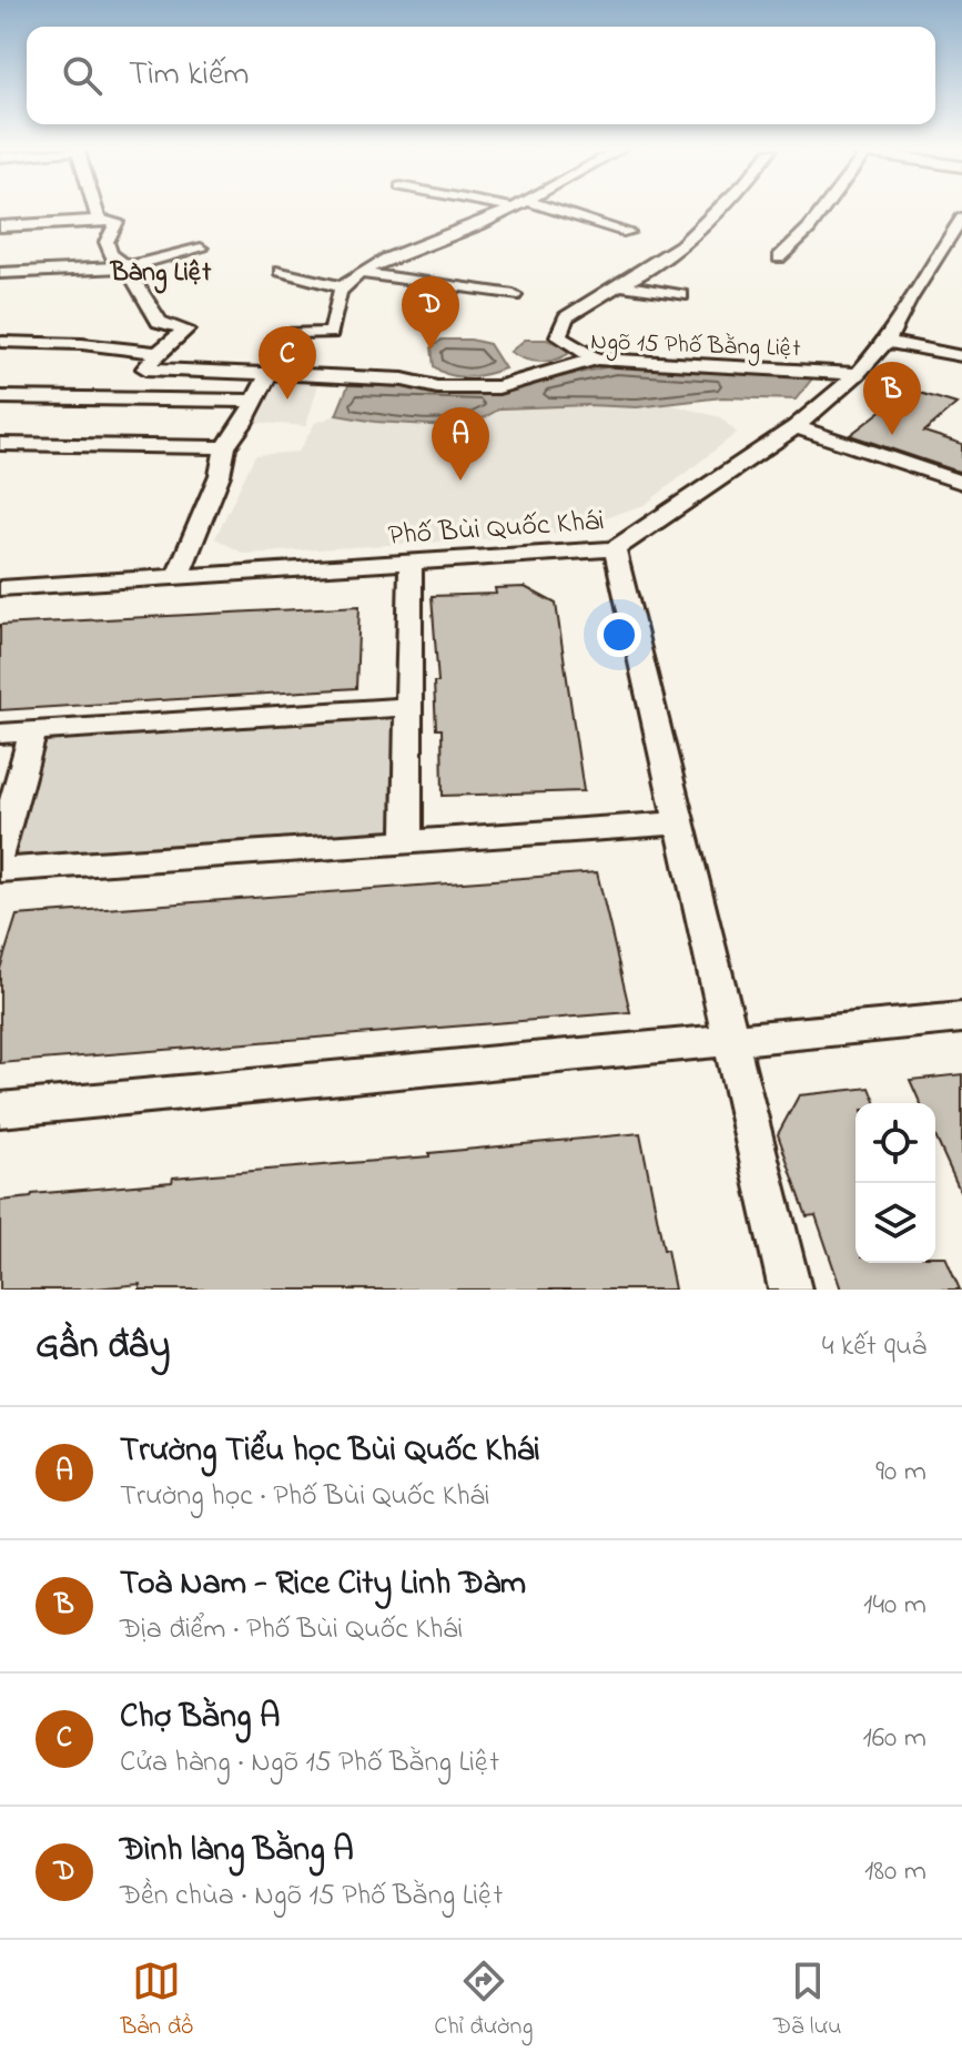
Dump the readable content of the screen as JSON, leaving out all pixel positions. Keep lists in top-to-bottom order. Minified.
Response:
{"streets":{"street":["Ngõ 15 Phố Bằng Liệt","Phố Bùi Quốc Khái"]},"crossings":[["Ngõ 15 Phố Bằng Liệt","Phố Bùi Quốc Khái"]],"districts":["Bàng Liệt"],"page":{"search":"Tìm kiếm","pins":["D","C","B","A"],"heading":["Gần đây","4 kết quả"],"list":[{"mark":"A","name":"Trường Tiểu học Bùi Quốc Khái","note":"Trường học · Phố Bùi Quốc Khái","value":"90 m"},{"mark":"B","name":"Toà Nam - Rice City Linh Đàm","note":"Địa điểm · Phố Bùi Quốc Khái","value":"140 m"},{"mark":"C","name":"Chợ Bằng A","note":"Cửa hàng · Ngõ 15 Phố Bằng Liệt","value":"160 m"},{"mark":"D","name":"Đình làng Bằng A","note":"Đền chùa · Ngõ 15 Phố Bằng Liệt","value":"180 m"}],"nav":["Bản đồ","Chỉ đường","Đã lưu"]}}
